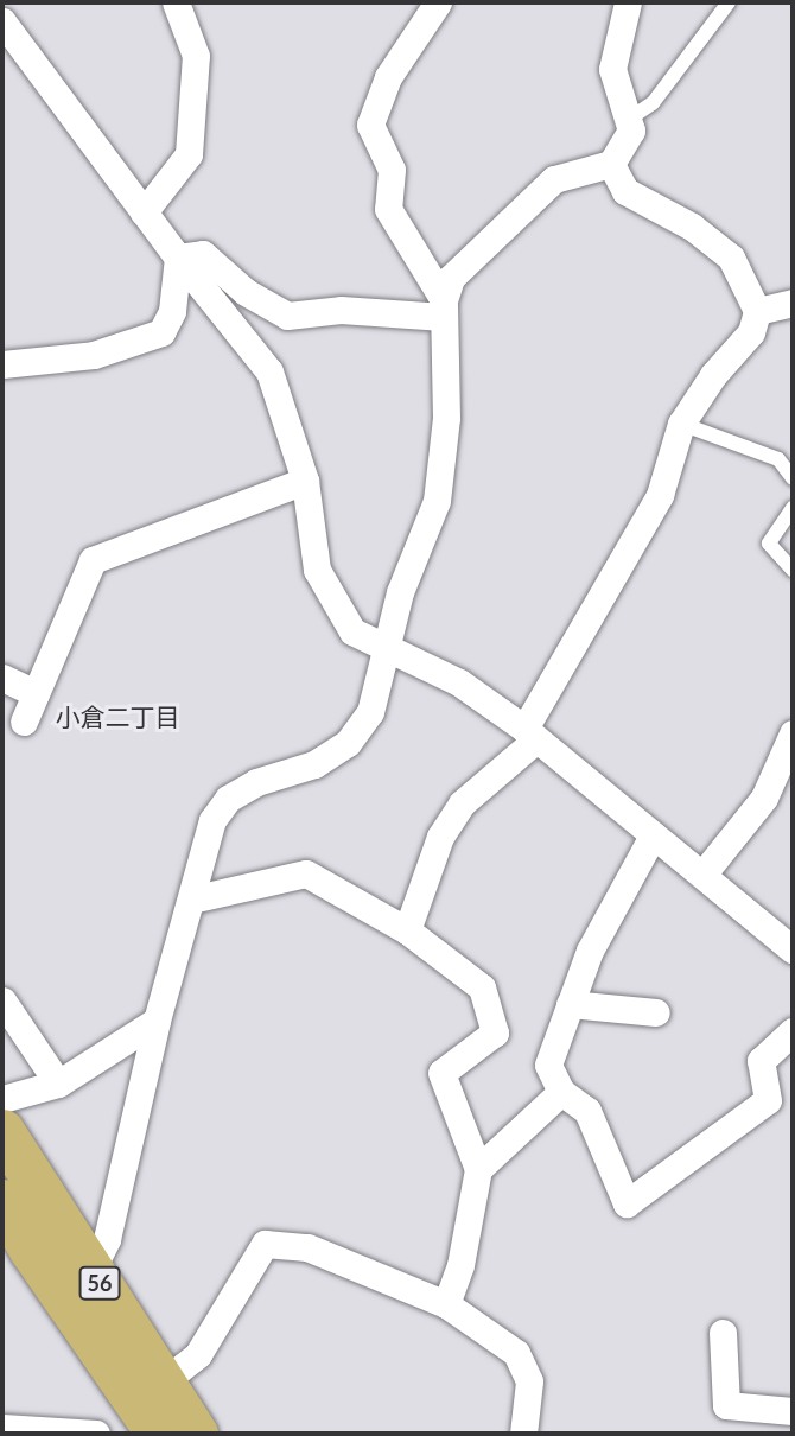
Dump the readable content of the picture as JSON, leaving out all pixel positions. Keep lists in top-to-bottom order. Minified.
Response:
{"streets":{"main road":["56"]},"districts":["小倉二丁目"]}
